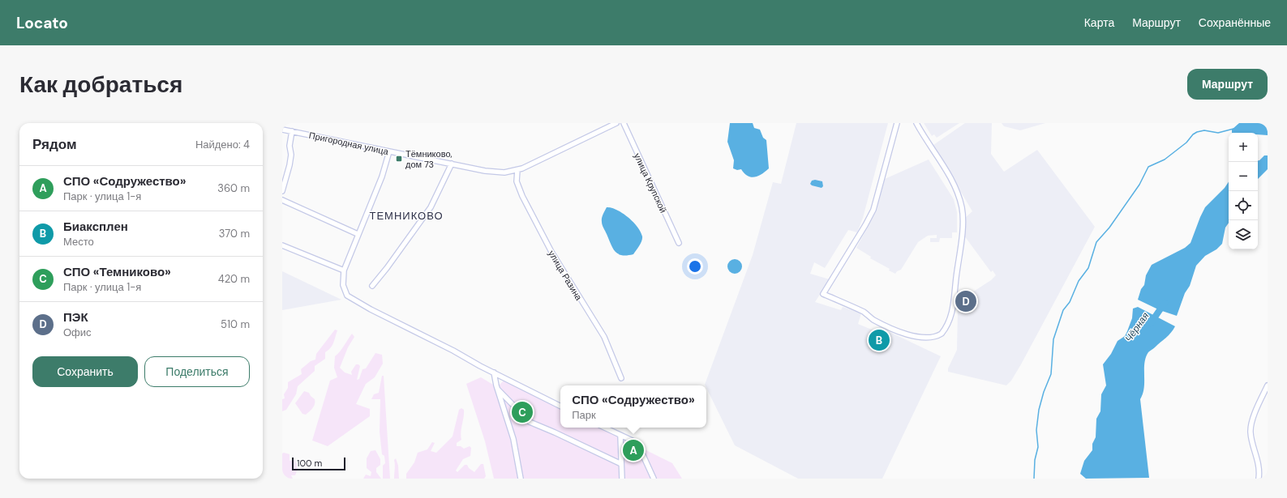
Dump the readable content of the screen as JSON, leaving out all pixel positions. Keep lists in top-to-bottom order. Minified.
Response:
{"streets":{"street":["Пригородная улица","улица Крупской","улица Разина"]},"crossings":[["Пригородная улица","улица Разина"]],"districts":["ТЕМНИКОВО"],"water":["Чёрная"],"places":{"transit":["Тёмниково, дом 73"]},"scale_bar":"100 m","page":{"header":"Locato","nav":["Карта","Маршрут","Сохранённые"],"buttons":["Маршрут",["Сохранить","Поделиться"]],"title":"Как добраться","heading":["Рядом","Найдено: 4"],"map_buttons":["+","−"],"list":[{"mark":"A","name":"СПО «Содружество»","note":"Парк · улица 1-я","value":"360 m"},{"mark":"B","name":"Биаксплен","note":"Место","value":"370 m"},{"mark":"C","name":"СПО «Темниково»","note":"Парк · улица 1-я","value":"420 m"},{"mark":"D","name":"ПЭК","note":"Офис","value":"510 m"}],"pins":["D","B","C","A"],"popup":["СПО «Содружество»","Парк"],"scale":"100 m"}}
